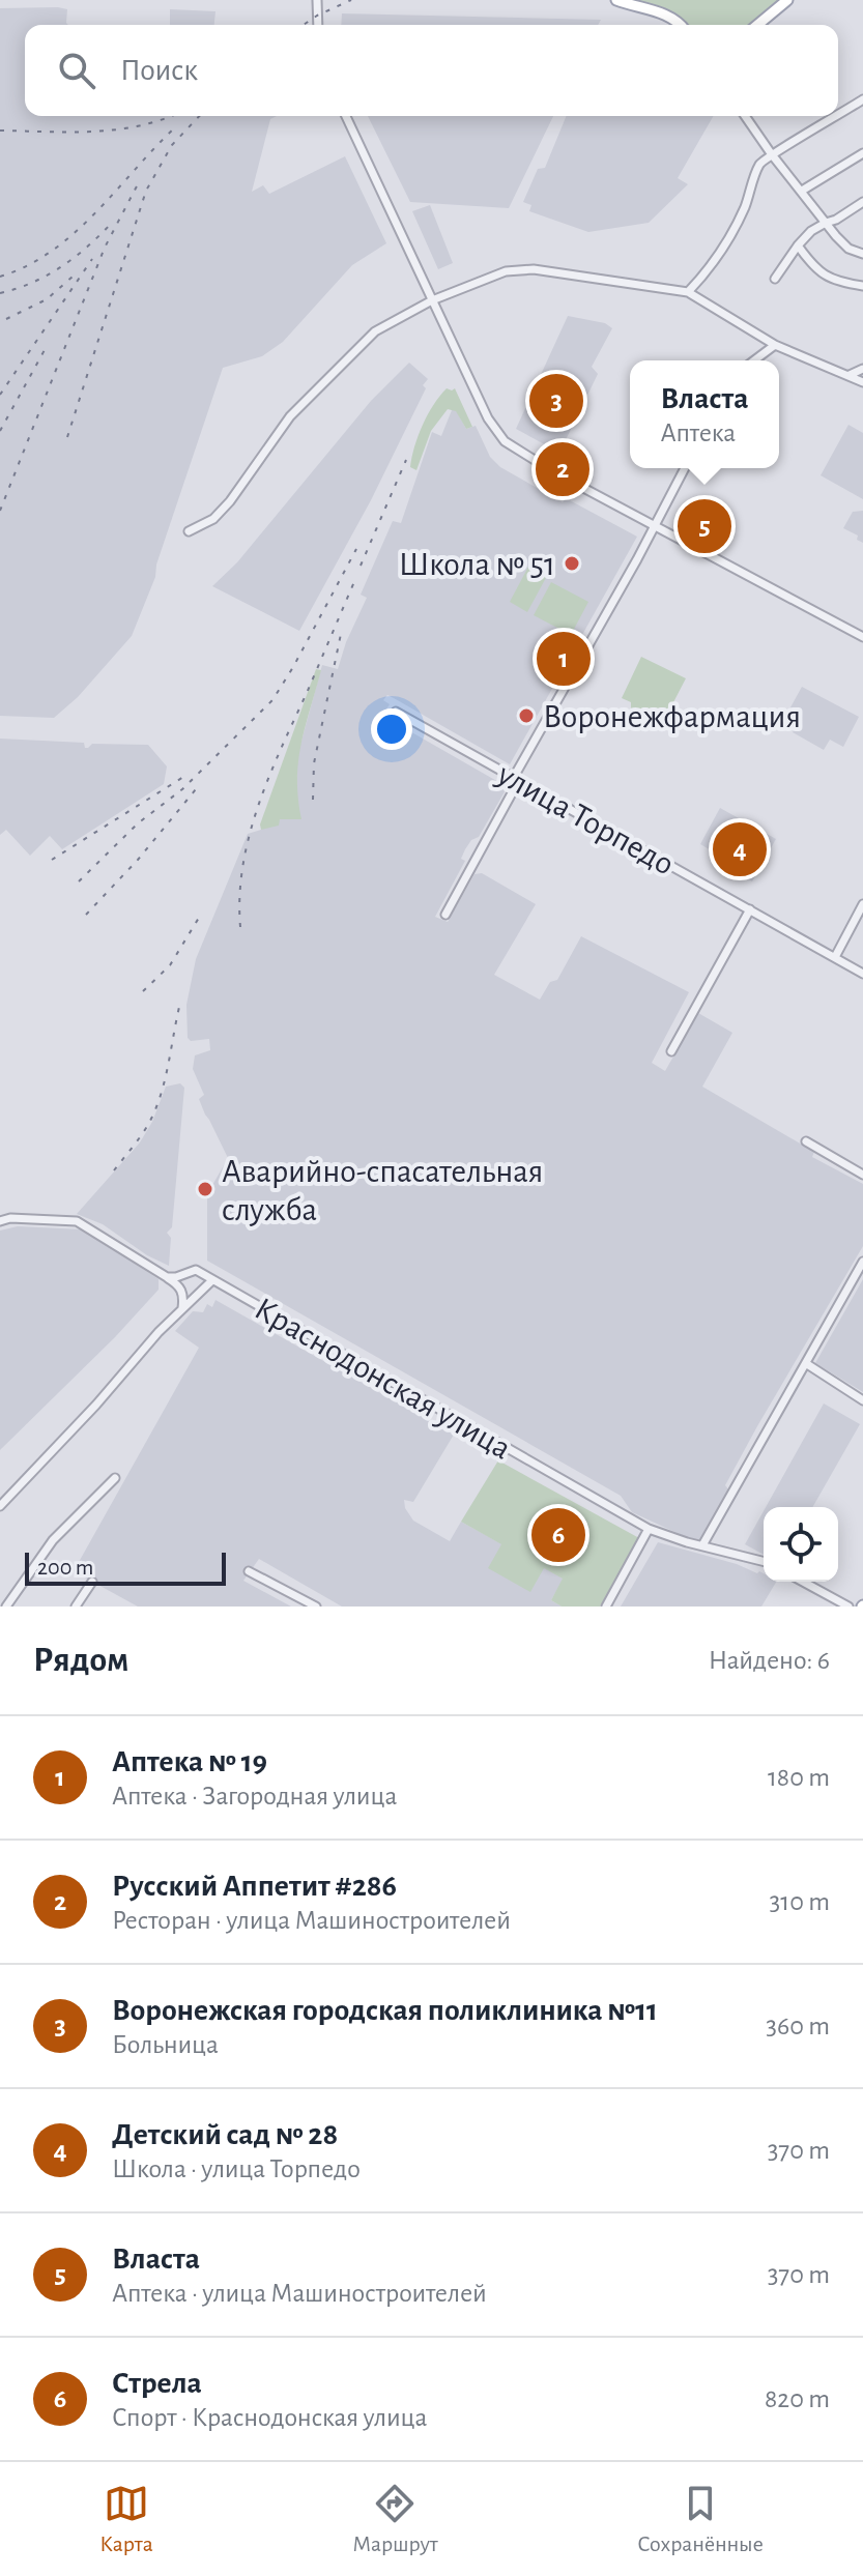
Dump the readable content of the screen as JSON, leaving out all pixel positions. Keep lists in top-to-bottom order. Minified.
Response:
{"streets":{"street":["улица Торпедо","Краснодонская улица"]},"places":["Школа № 51","Воронежфармация","Аварийно-спасательная служба"],"scale_bar":"200 m","page":{"search":"Поиск","popup":["Власта","Аптека"],"pins":["3","2","5","1","4","6"],"scale":"200 m","heading":["Рядом","Найдено: 6"],"list":[{"mark":"1","name":"Аптека № 19","note":"Аптека · Загородная улица","value":"180 m"},{"mark":"2","name":"Русский Аппетит #286","note":"Ресторан · улица Машиностроителей","value":"310 m"},{"mark":"3","name":"Воронежская городская поликлиника №11","note":"Больница","value":"360 m"},{"mark":"4","name":"Детский сад № 28","note":"Школа · улица Торпедо","value":"370 m"},{"mark":"5","name":"Власта","note":"Аптека · улица Машиностроителей","value":"370 m"},{"mark":"6","name":"Стрела","note":"Спорт · Краснодонская улица","value":"820 m"}],"nav":["Карта","Маршрут","Сохранённые"]}}
